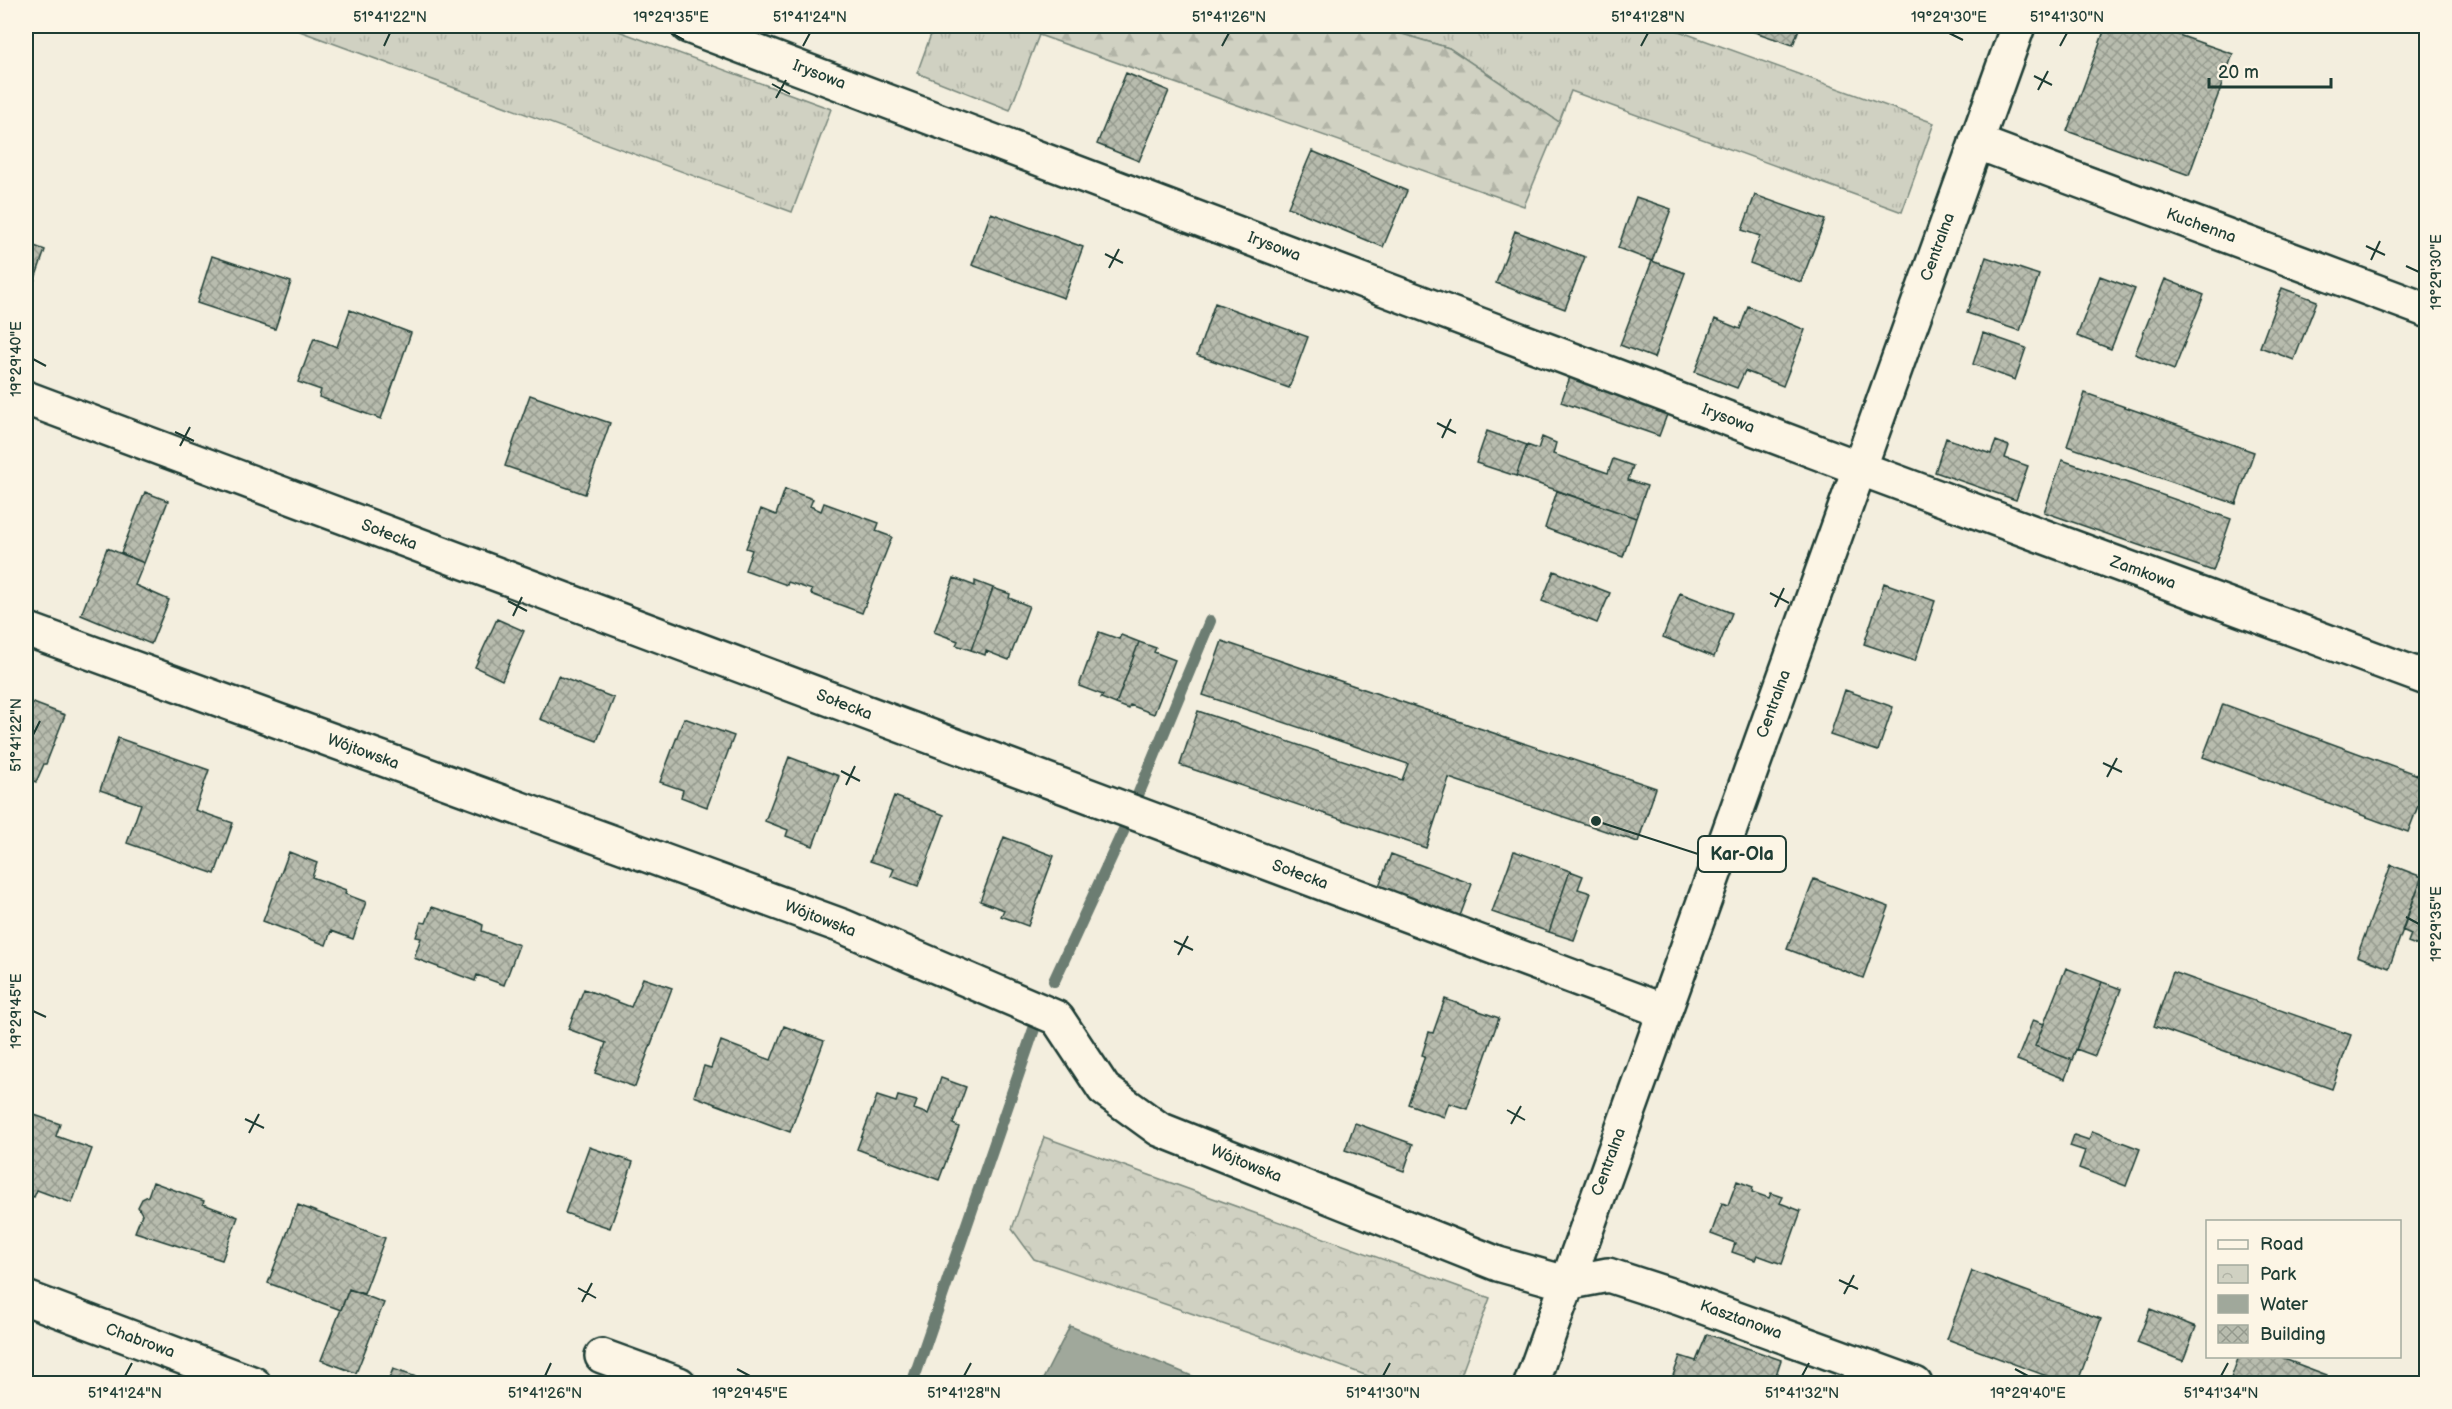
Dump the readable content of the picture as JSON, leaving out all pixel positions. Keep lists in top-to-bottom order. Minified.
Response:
{"streets":{"street":["Irysowa","Kuchenna","Centralna","Sołecka","Zamkowa","Wójtowska","Kasztanowa","Chabrowa"]},"crossings":[["Irysowa","Centralna"],["Irysowa","Zamkowa"],["Kuchenna","Centralna"],["Centralna","Sołecka"],["Centralna","Zamkowa"],["Centralna","Wójtowska"],["Centralna","Kasztanowa"],["Wójtowska","Kasztanowa"]],"places":["Kar-Ola"],"legend":["Road","Park","Water","Building"],"scale_bar":"20 m","coordinates":["51°41'22\"N","19°29'35\"E","51°41'24\"N","51°41'26\"N","51°41'28\"N","19°29'30\"E","51°41'30\"N","19°29'40\"E","19°29'45\"E","51°41'32\"N","51°41'34\"N"]}
